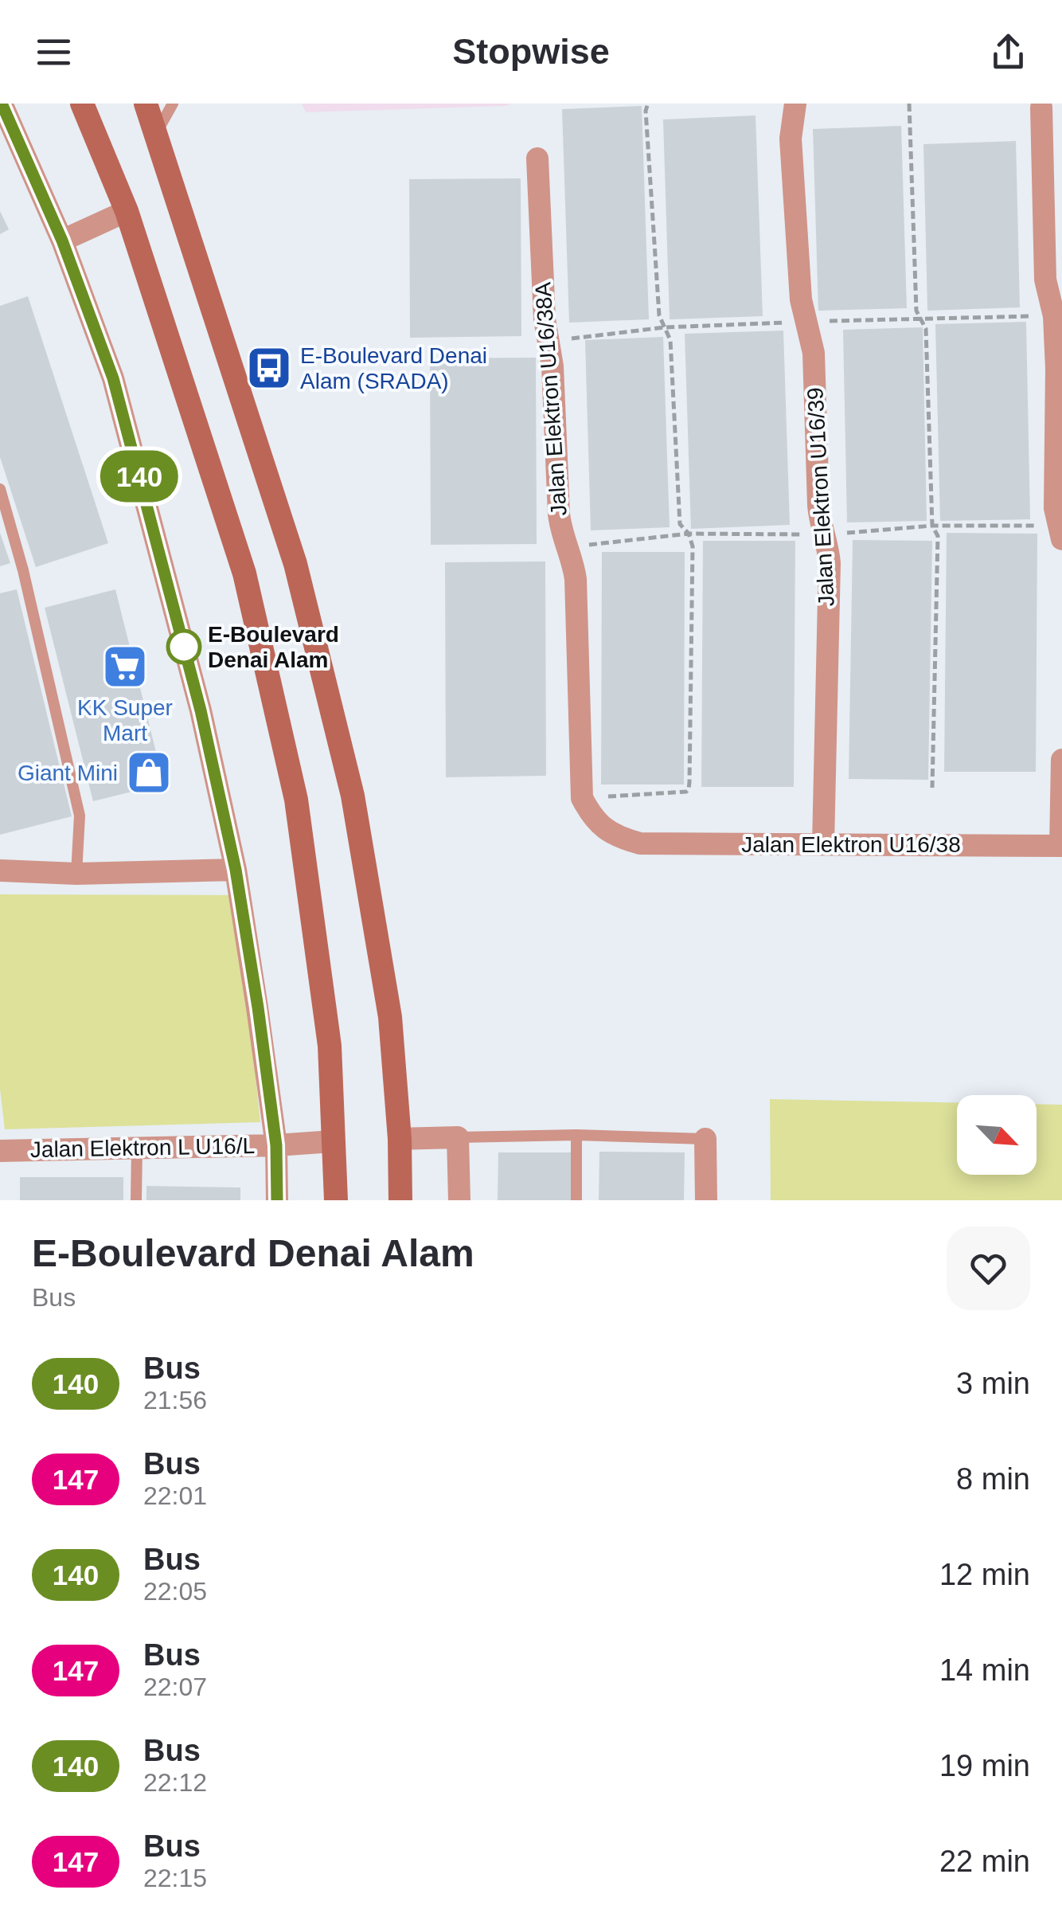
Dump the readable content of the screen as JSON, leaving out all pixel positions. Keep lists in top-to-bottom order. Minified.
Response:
{"streets":{"street":["Jalan Elektron U16/38A","Jalan Elektron U16/39","Jalan Elektron U16/38","Jalan Elektron L U16/L"]},"crossings":[["Jalan Elektron U16/38A","Jalan Elektron U16/38"],["Jalan Elektron U16/39","Jalan Elektron U16/38"]],"places":{"bus stop":["E-Boulevard Denai Alam (SRADA)"],"other":["E-Boulevard Denai Alam"],"supermarket":["KK Super Mart"],"shop":["Giant Mini"]},"lines":["bus line 140"],"north":"bottom right","page":{"header":"Stopwise","on_map":"140","heading":["E-Boulevard Denai Alam","Bus"],"list":[{"mark":"140","name":"Bus","note":"21:56","value":"3 min"},{"mark":"147","name":"Bus","note":"22:01","value":"8 min"},{"mark":"140","name":"Bus","note":"22:05","value":"12 min"},{"mark":"147","name":"Bus","note":"22:07","value":"14 min"},{"mark":"140","name":"Bus","note":"22:12","value":"19 min"},{"mark":"147","name":"Bus","note":"22:15","value":"22 min"}]}}
